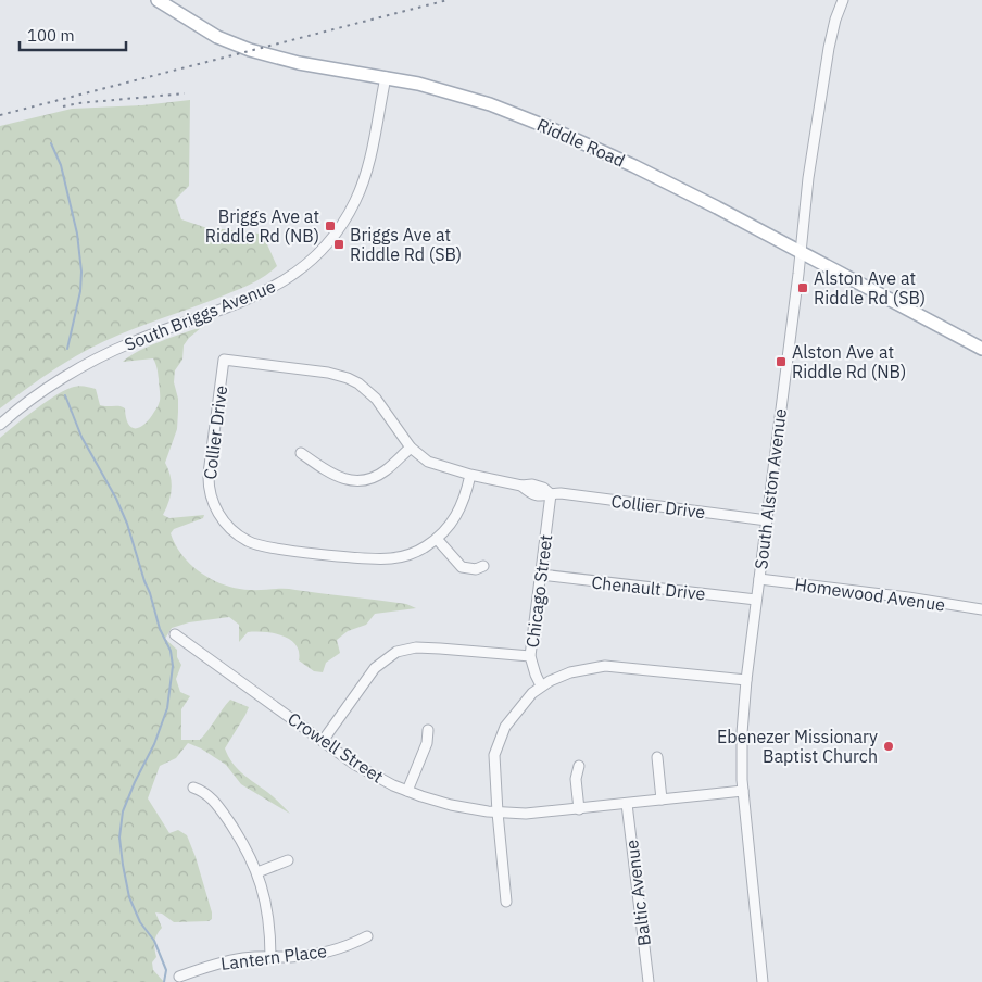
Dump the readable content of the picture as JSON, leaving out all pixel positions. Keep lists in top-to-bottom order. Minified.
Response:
{"streets":{"main road":["Riddle Road"],"street":["South Briggs Avenue","Collier Drive","South Alston Avenue","Chenault Drive","Chicago Street","Homewood Avenue","Crowell Street","Baltic Avenue","Lantern Place"]},"crossings":[["Riddle Road","South Briggs Avenue"],["Riddle Road","South Alston Avenue"],["Collier Drive","South Alston Avenue"],["Collier Drive","Chicago Street"],["South Alston Avenue","Chenault Drive"],["South Alston Avenue","Homewood Avenue"],["South Alston Avenue","Crowell Street"],["Chenault Drive","Chicago Street"],["Crowell Street","Baltic Avenue"]],"places":{"transit":["Briggs Ave at Riddle Rd (NB)","Briggs Ave at Riddle Rd (SB)","Alston Ave at Riddle Rd (SB)","Alston Ave at Riddle Rd (NB)"],"other":["Ebenezer Missionary Baptist Church"]},"scale_bar":"100 m"}
